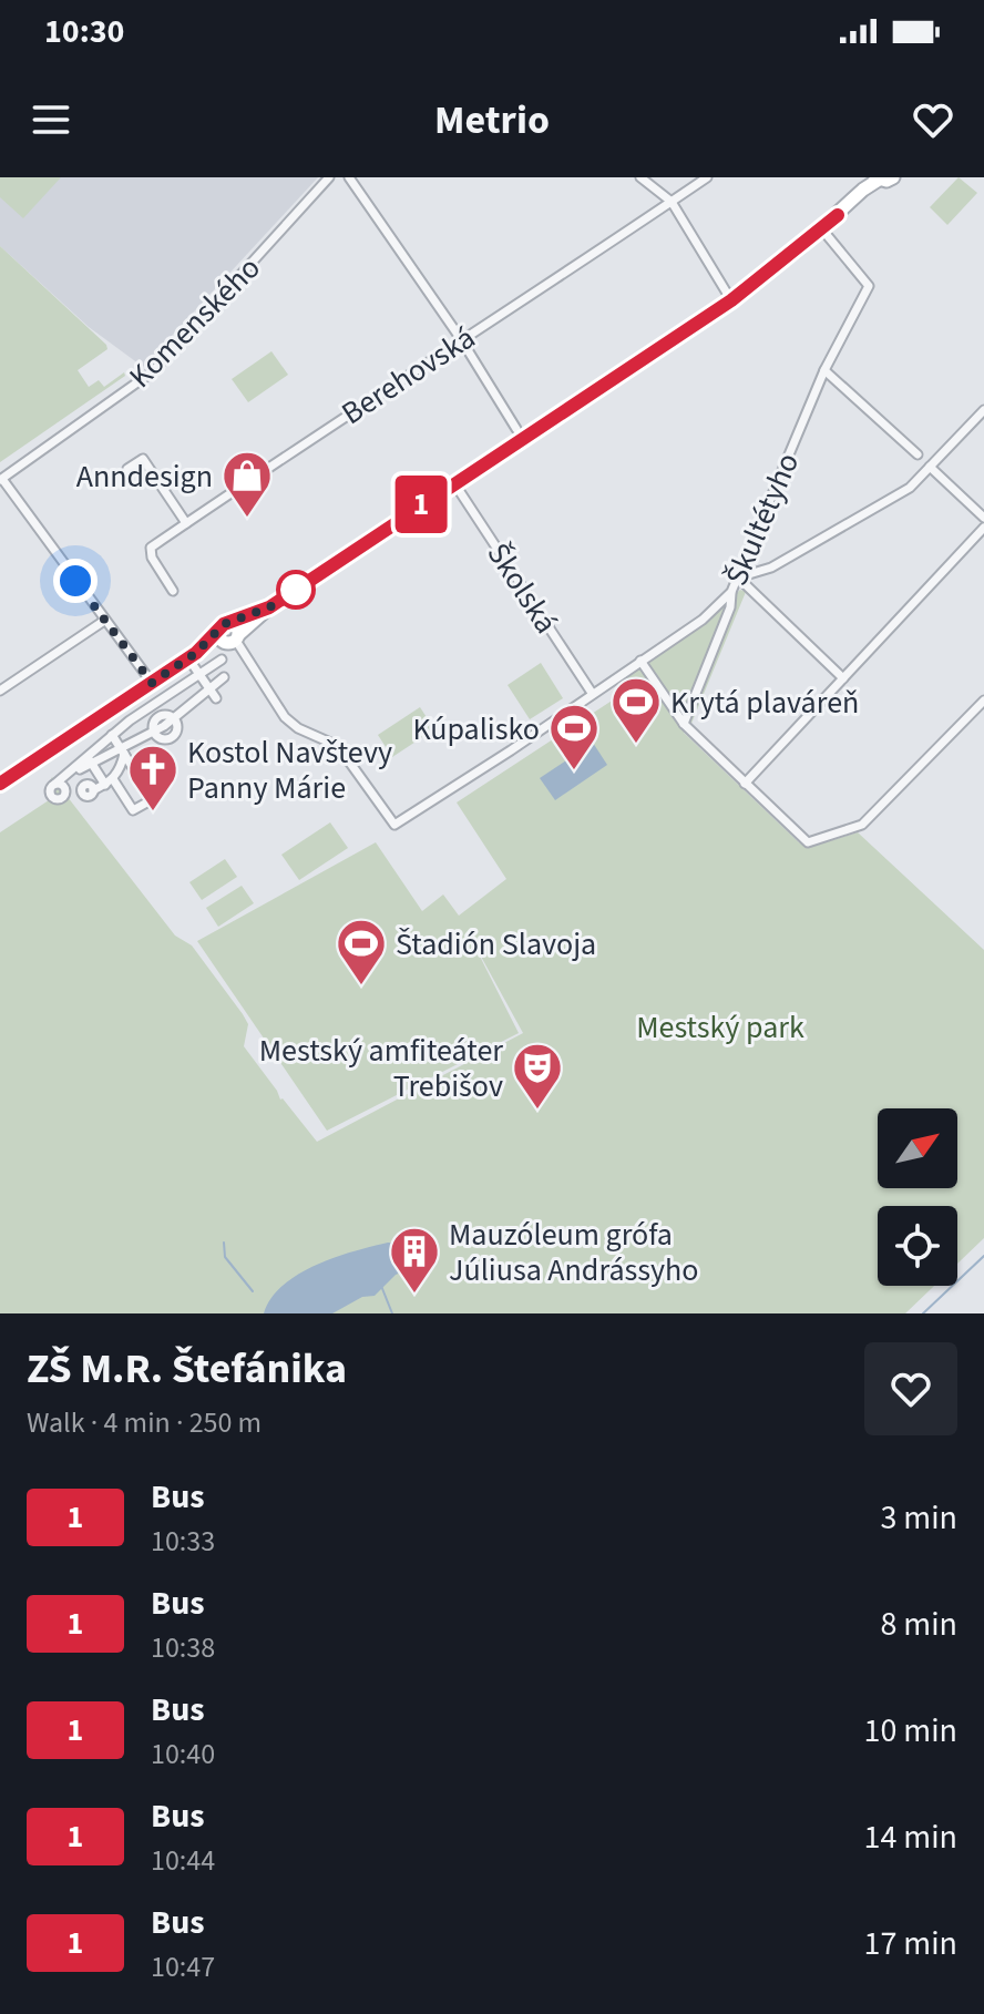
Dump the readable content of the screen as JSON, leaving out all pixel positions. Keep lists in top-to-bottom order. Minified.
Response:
{"streets":{"street":["Komenského","Berehovská","Škultétyho","Školská"]},"crossings":[["Škultétyho","Školská"]],"parks":["Mestský park"],"places":{"shop":["Anndesign"],"sports":["Krytá plaváreň","Kúpalisko","Štadión Slavoja"],"church":["Kostol Navštevy Panny Márie"],"theatre":["Mestský amfiteáter Trebišov"],"building":["Mauzóleum grófa Júliusa Andrássyho"]},"lines":["bus line 1"],"north":"top right","page":{"status":"10:30","header":"Metrio","on_map":"1","heading":["ZŠ M.R. Štefánika","Walk · 4 min · 250 m"],"list":[{"mark":"1","name":"Bus","note":"10:33","value":"3 min"},{"mark":"1","name":"Bus","note":"10:38","value":"8 min"},{"mark":"1","name":"Bus","note":"10:40","value":"10 min"},{"mark":"1","name":"Bus","note":"10:44","value":"14 min"},{"mark":"1","name":"Bus","note":"10:47","value":"17 min"}]}}
